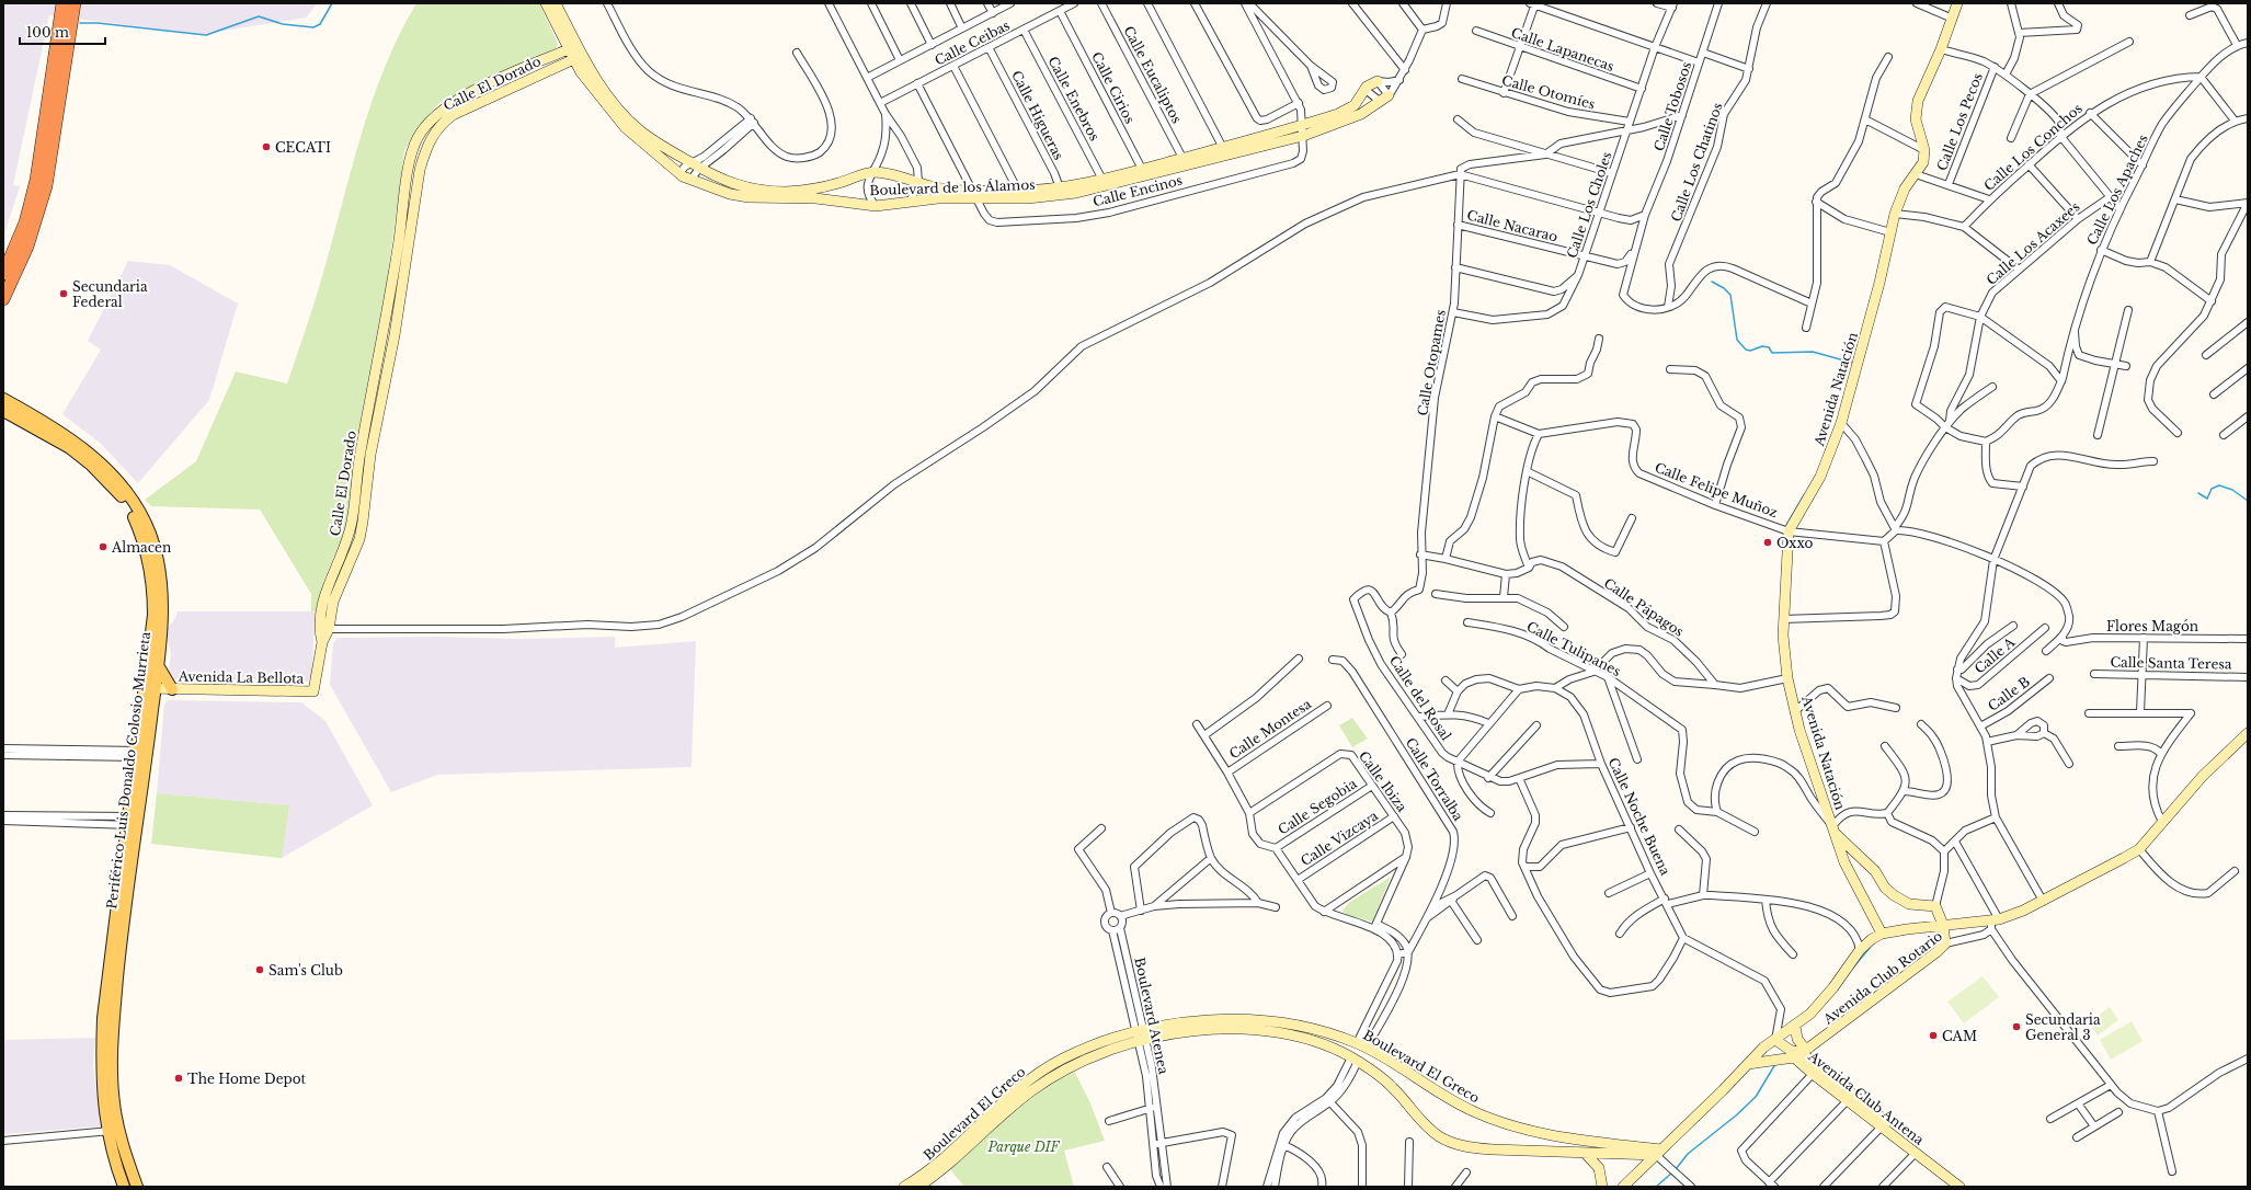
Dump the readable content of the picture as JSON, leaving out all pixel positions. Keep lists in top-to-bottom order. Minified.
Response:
{"streets":{"main road":["Periférico Luis Donaldo Colosio Murrieta"],"street":["Calle Ceibas","Calle Lapanecas","Calle Eucaliptos","Calle El Dorado","Calle Cirios","Calle Otomíes","Calle Enebros","Calle Tobosos","Calle Higueras","Calle Los Pecos","Calle Los Conchos","Calle Los Chatinos","Boulevard de los Álamos","Calle Los Apaches","Calle Encinos","Calle Los Choles","Calle Nacarao","Calle Los Acaxees","Calle Otopames","Avenida Natación","Calle Felipe Muñoz","Calle Pápagos","Flores Magón","Calle Tulipanes","Calle A","Calle Santa Teresa","Avenida La Bellota","Calle B","Calle del Rosal","Calle Montesa","Calle Torralba","Calle Ibiza","Calle Segobia","Calle Noche Buena","Calle Vizcaya","Avenida Club Rotario","Boulevard Atenea","Boulevard El Greco","Avenida Club Antena"]},"crossings":[["Calle Ceibas","Calle Cirios"],["Calle Ceibas","Calle Enebros"],["Calle Ceibas","Calle Higueras"],["Calle Ceibas","Calle Encinos"],["Calle Lapanecas","Calle Los Choles"],["Calle Eucaliptos","Boulevard de los Álamos"],["Calle El Dorado","Boulevard de los Álamos"],["Calle El Dorado","Avenida La Bellota"],["Calle Cirios","Boulevard de los Álamos"],["Calle Otomíes","Calle Los Choles"],["Calle Enebros","Boulevard de los Álamos"],["Calle Tobosos","Calle Los Chatinos"],["Calle Tobosos","Calle Nacarao"],["Calle Higueras","Boulevard de los Álamos"],["Calle Los Conchos","Calle Los Apaches"],["Boulevard de los Álamos","Calle Encinos"],["Calle Los Choles","Calle Nacarao"],["Calle Los Choles","Calle Otopames"],["Calle Nacarao","Calle Otopames"],["Calle Otopames","Calle Pápagos"],["Calle Otopames","Calle del Rosal"],["Avenida Natación","Calle Felipe Muñoz"],["Avenida La Bellota","Periférico Luis Donaldo Colosio Murrieta"],["Calle del Rosal","Calle Noche Buena"],["Calle Torralba","Boulevard El Greco"],["Calle Ibiza","Calle Segobia"],["Calle Ibiza","Calle Vizcaya"],["Avenida Club Rotario","Avenida Club Antena"],["Boulevard Atenea","Boulevard El Greco"]],"parks":["Parque DIF"],"places":["CECATI","Secundaria Federal","Oxxo","Almacen","Sam's Club","Secundaria General 3","CAM","The Home Depot"],"scale_bar":"100 m"}
